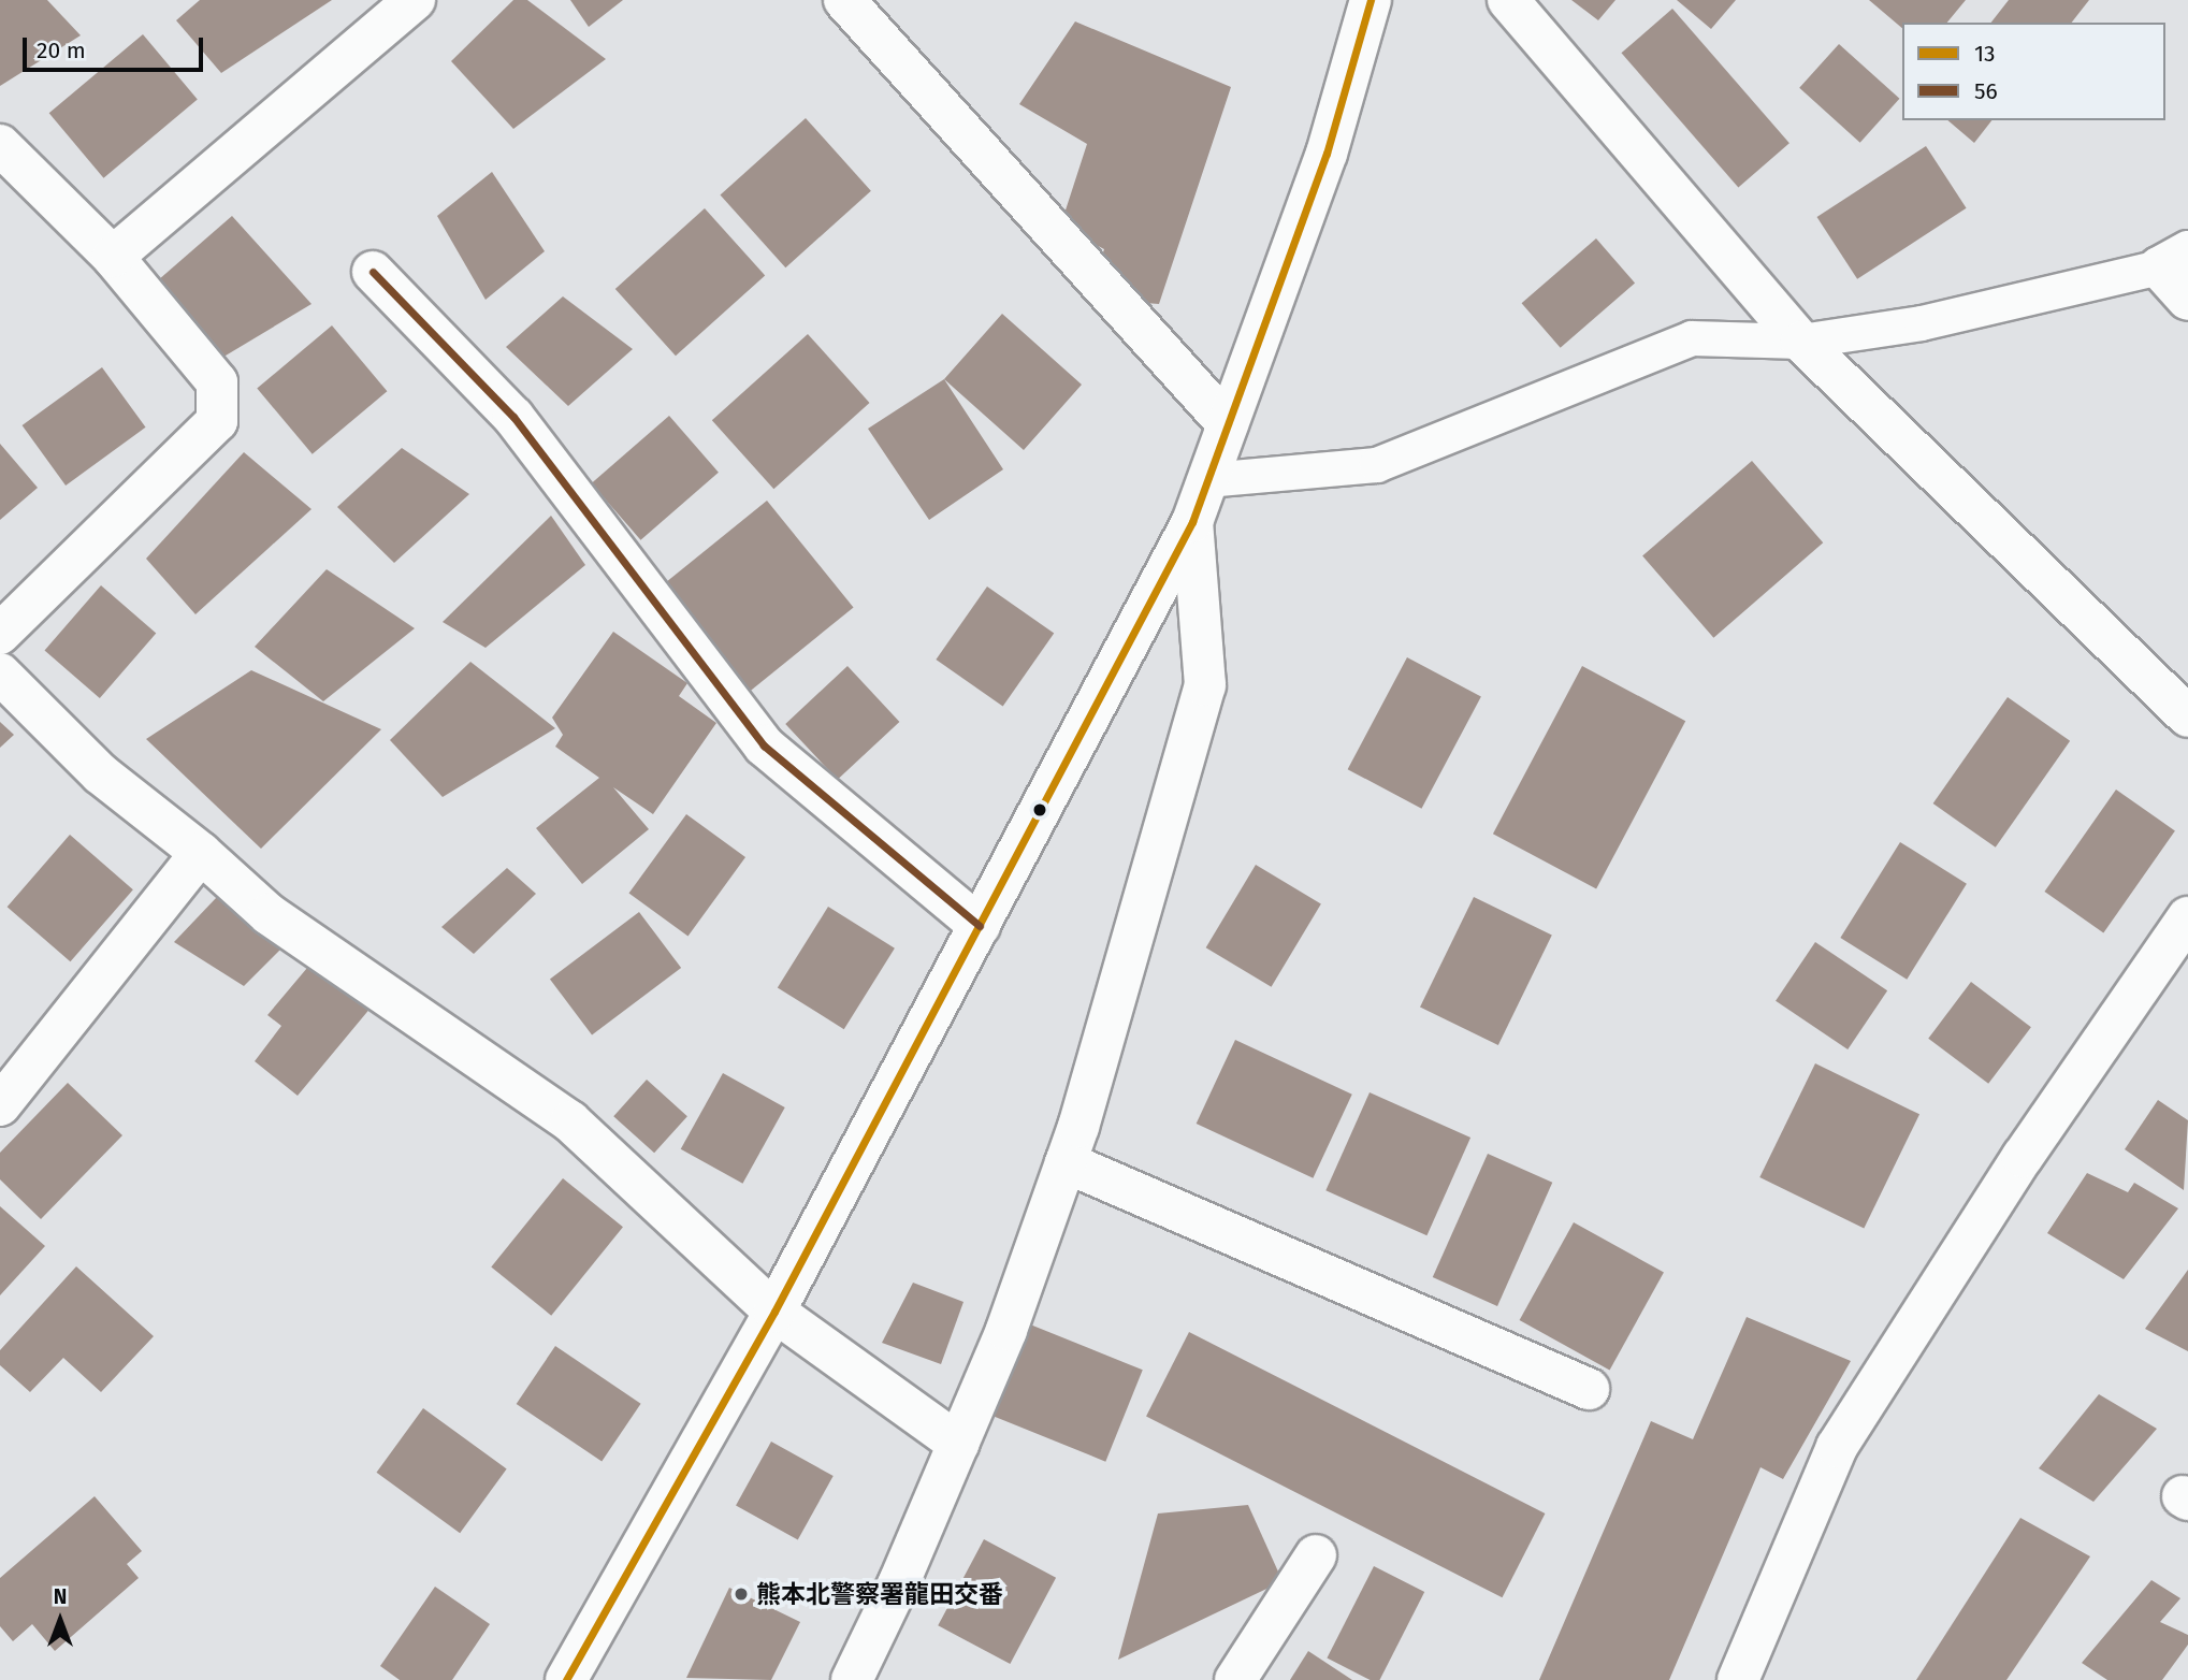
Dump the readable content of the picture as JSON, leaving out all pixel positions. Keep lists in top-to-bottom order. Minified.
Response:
{"places":["熊本北警察署龍田交番"],"lines":["transit line 13","transit line 56"],"legend":["13","56"],"scale_bar":"20 m","north":"top"}
